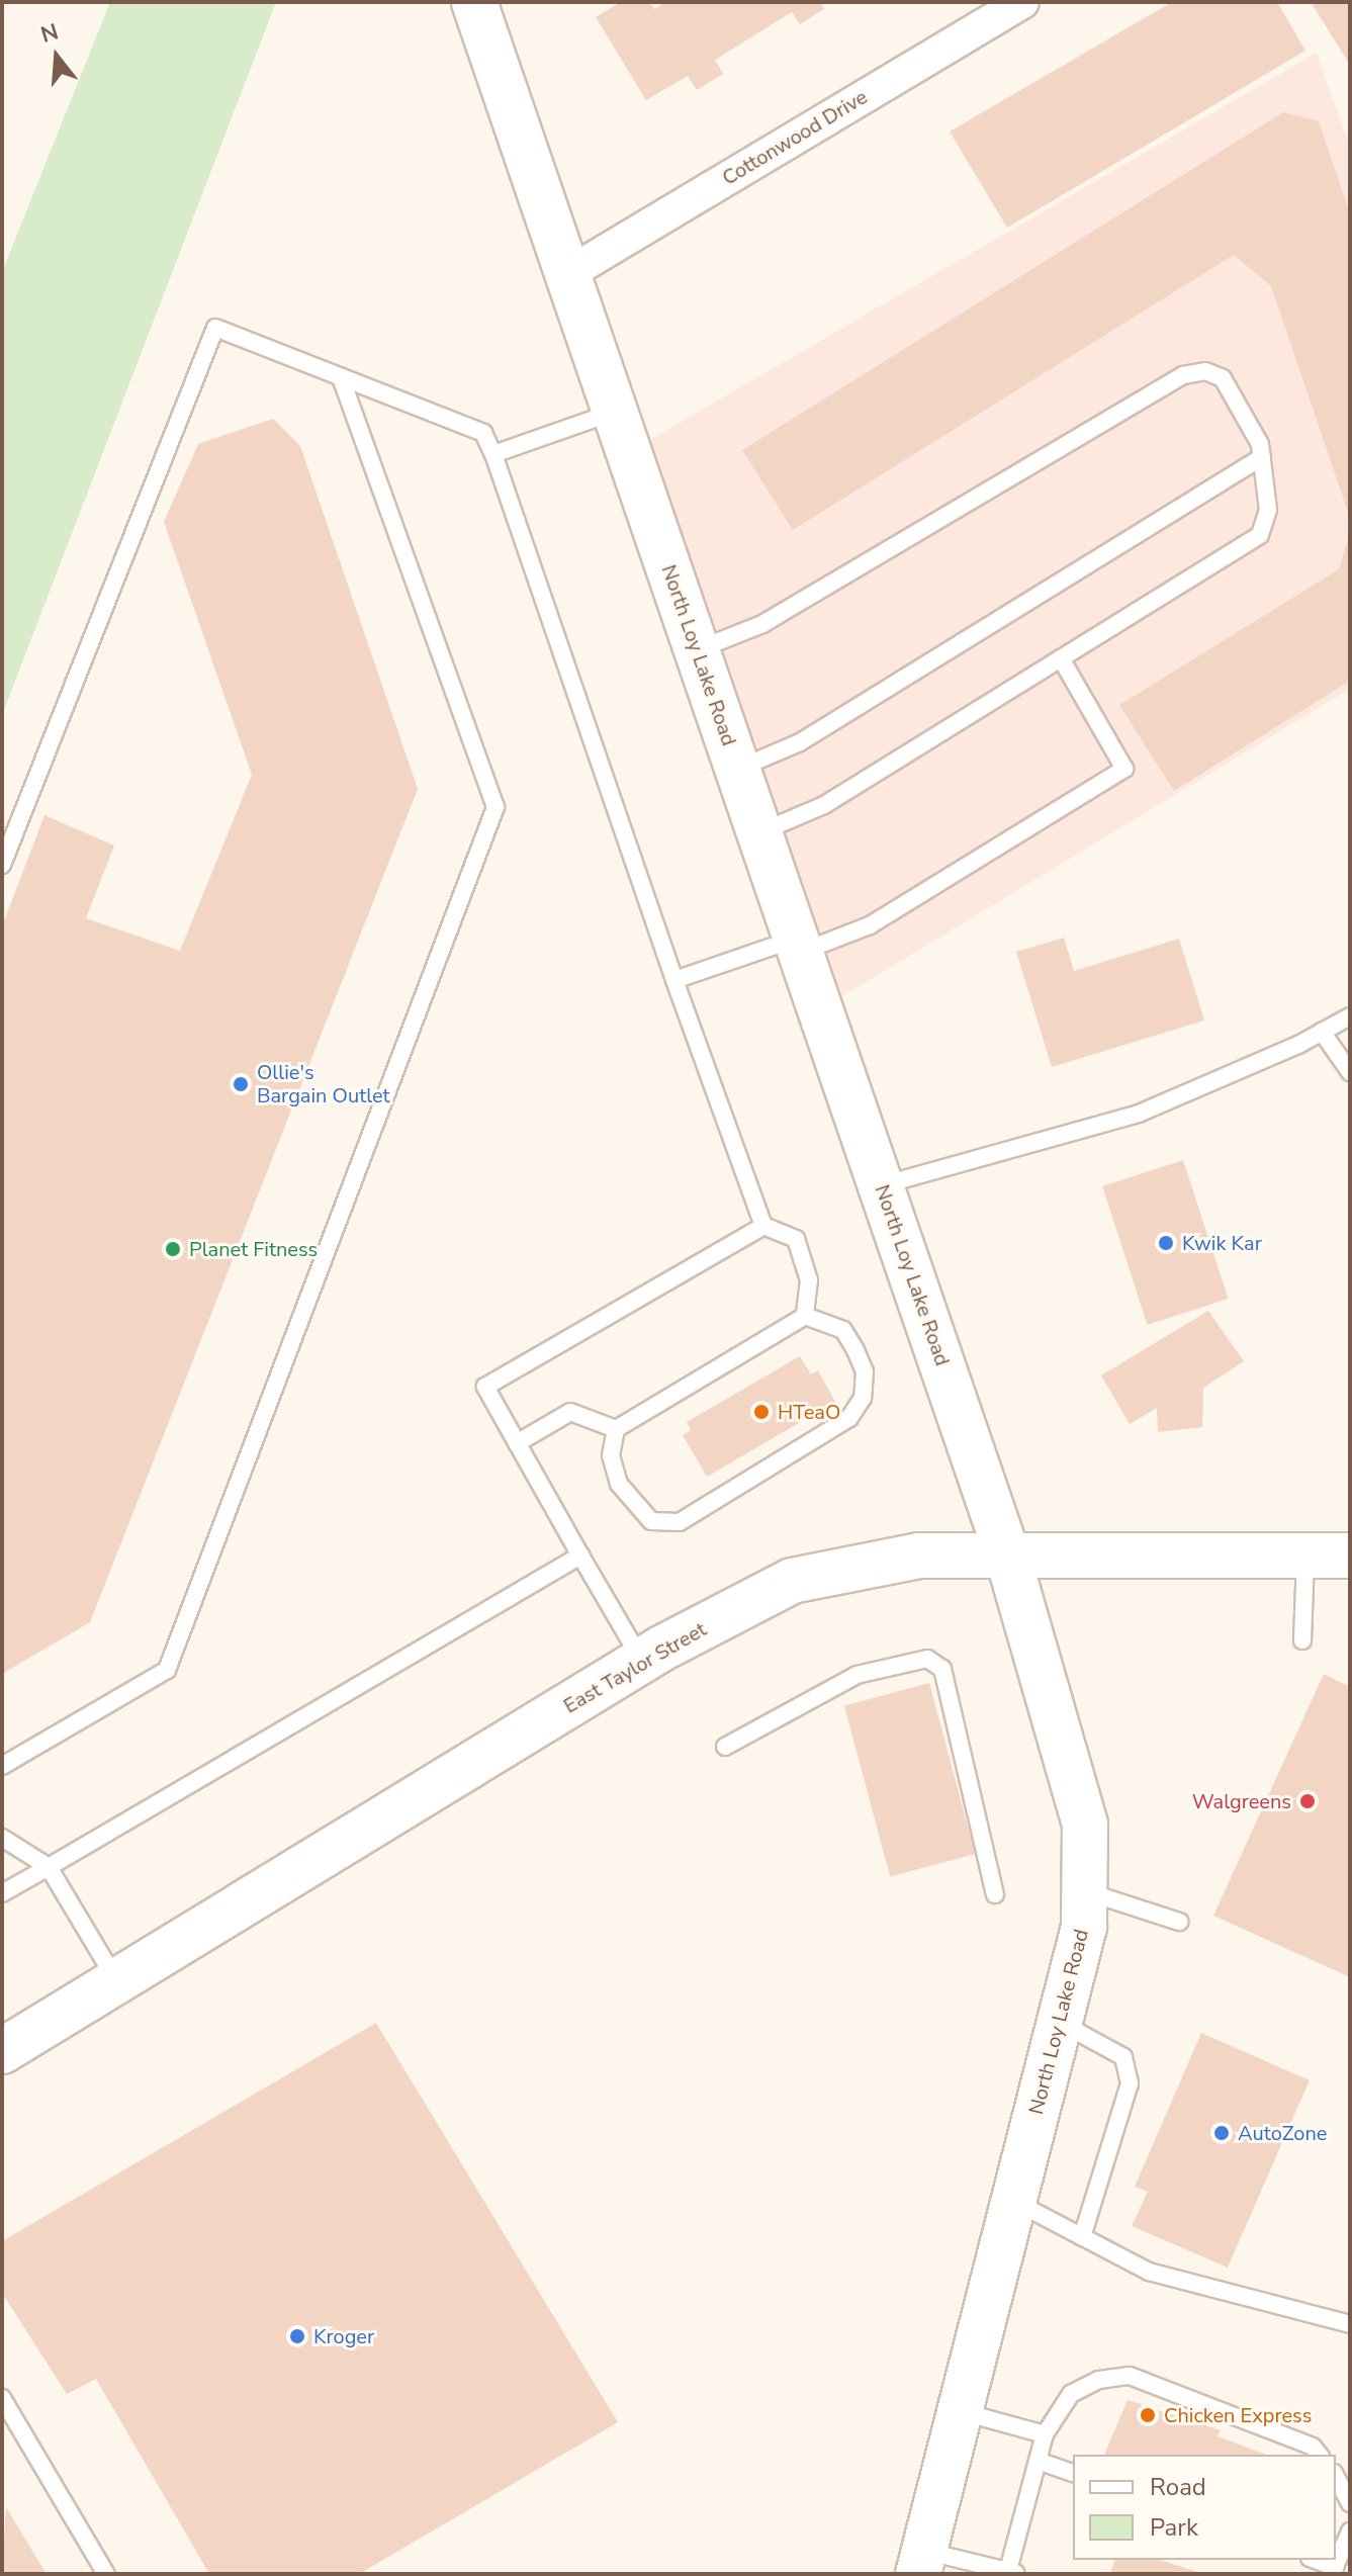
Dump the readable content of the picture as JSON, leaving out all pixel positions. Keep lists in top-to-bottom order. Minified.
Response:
{"streets":{"street":["Cottonwood Drive","North Loy Lake Road","East Taylor Street"]},"crossings":[["Cottonwood Drive","North Loy Lake Road"],["North Loy Lake Road","East Taylor Street"]],"places":["Ollie's Bargain Outlet","Kwik Kar","Planet Fitness","HTeaO","Walgreens","AutoZone","Kroger","Chicken Express"],"legend":["Road","Park"],"north":"top"}
